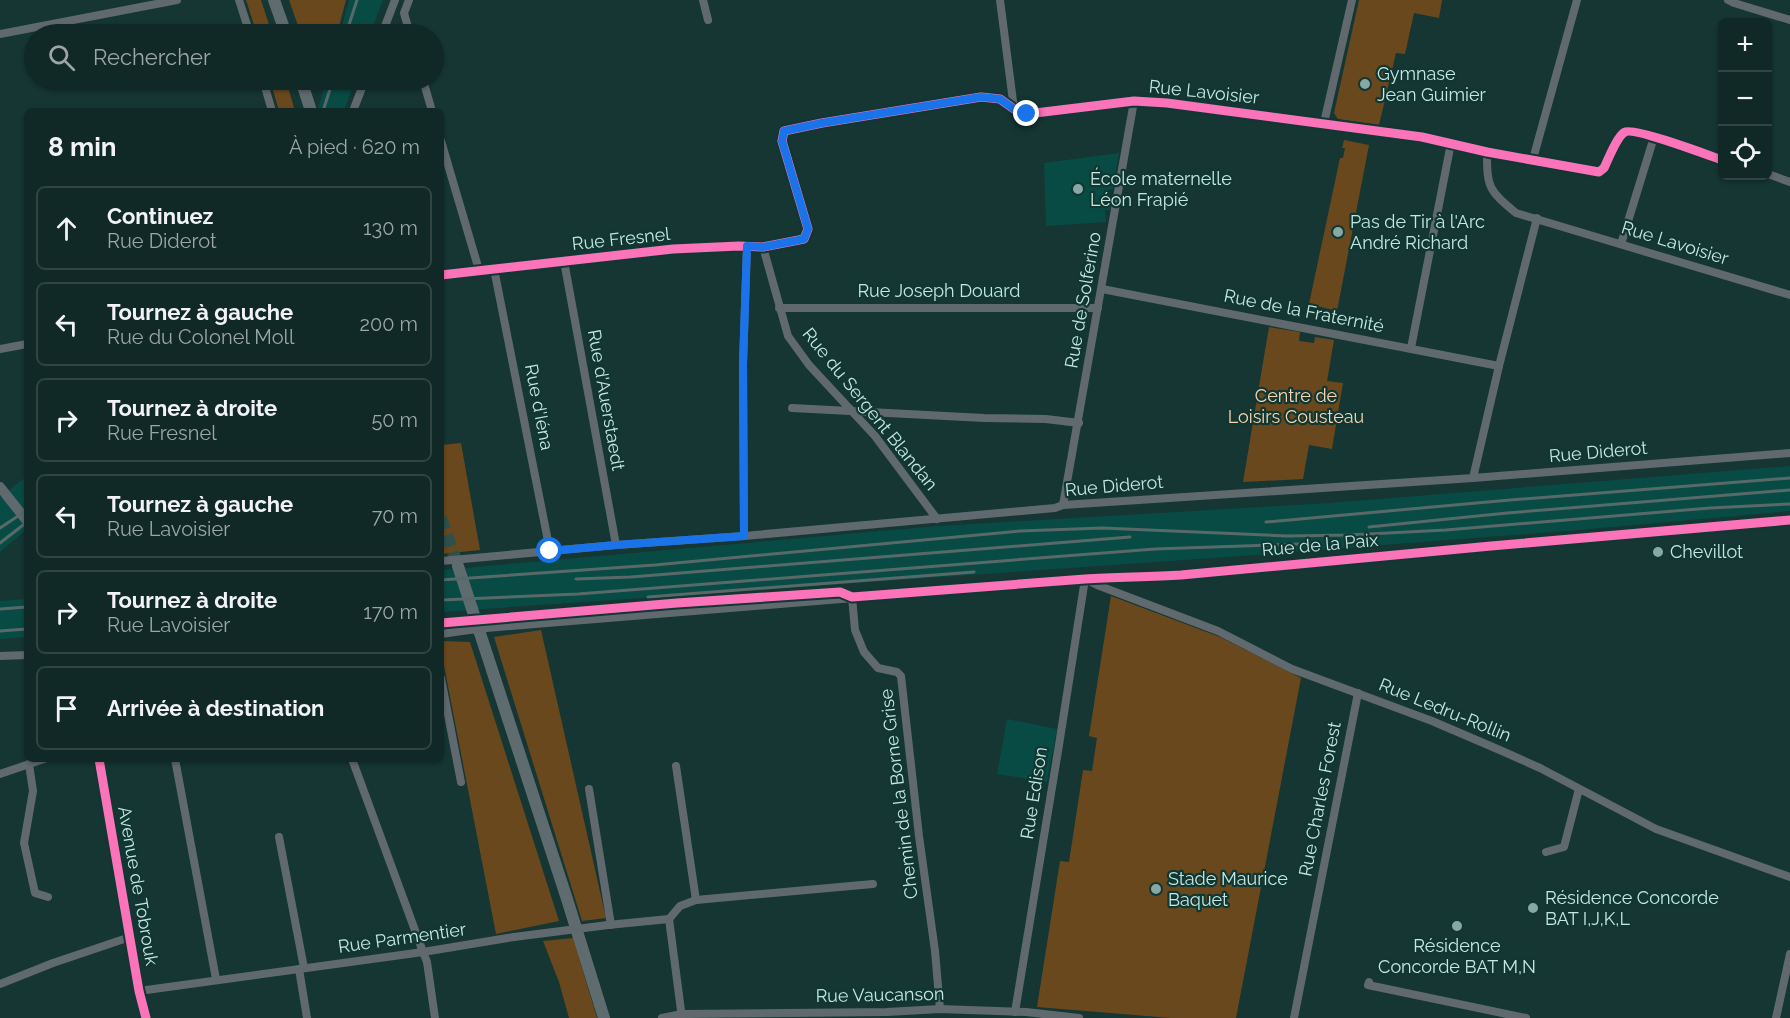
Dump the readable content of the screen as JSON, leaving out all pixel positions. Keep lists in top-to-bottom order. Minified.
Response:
{"streets":{"street":["Rue Lavoisier","Rue Fresnel","Rue Joseph Douard","Rue de Solferino","Rue de la Fraternité","Rue d'Auerstaedt","Rue d'Iéna","Rue du Sergent Blandan","Rue Diderot","Rue de la Paix","Rue Ledru-Rollin","Rue Edison","Chemin de la Borne Grise","Rue Charles Forest","Avenue de Tobrouk","Rue Parmentier","Rue Vaucanson"]},"crossings":[["Rue Lavoisier","Rue Fresnel"],["Rue Lavoisier","Rue de Solferino"],["Rue Fresnel","Rue d'Auerstaedt"],["Rue Fresnel","Rue d'Iéna"],["Rue Fresnel","Rue du Sergent Blandan"],["Rue Joseph Douard","Rue de Solferino"],["Rue Joseph Douard","Rue du Sergent Blandan"],["Rue de Solferino","Rue de la Fraternité"],["Rue de Solferino","Rue Diderot"],["Rue d'Auerstaedt","Rue Diderot"],["Rue d'Iéna","Rue Diderot"],["Rue du Sergent Blandan","Rue Diderot"],["Rue de la Paix","Rue Ledru-Rollin"],["Rue de la Paix","Rue Edison"],["Rue de la Paix","Chemin de la Borne Grise"],["Rue Ledru-Rollin","Rue Edison"],["Rue Ledru-Rollin","Rue Charles Forest"],["Rue Edison","Rue Vaucanson"],["Chemin de la Borne Grise","Rue Vaucanson"],["Avenue de Tobrouk","Rue Parmentier"]],"parks":["Centre de Loisirs Cousteau"],"places":["Gymnase Jean Guimier","École maternelle Léon Frapié","Pas de Tir à l'Arc André Richard","Chevillot","Stade Maurice Baquet","Résidence Concorde BAT I,J,K,L","Résidence Concorde BAT M,N"],"page":{"map_buttons":["+","−"],"search":"Rechercher","heading":["8 min","À pied · 620 m"],"list":[["Continuez","Rue Diderot","130 m"],["Tournez à gauche","Rue du Colonel Moll","200 m"],["Tournez à droite","Rue Fresnel","50 m"],["Tournez à gauche","Rue Lavoisier","70 m"],["Tournez à droite","Rue Lavoisier","170 m"],"Arrivée à destination"]}}
